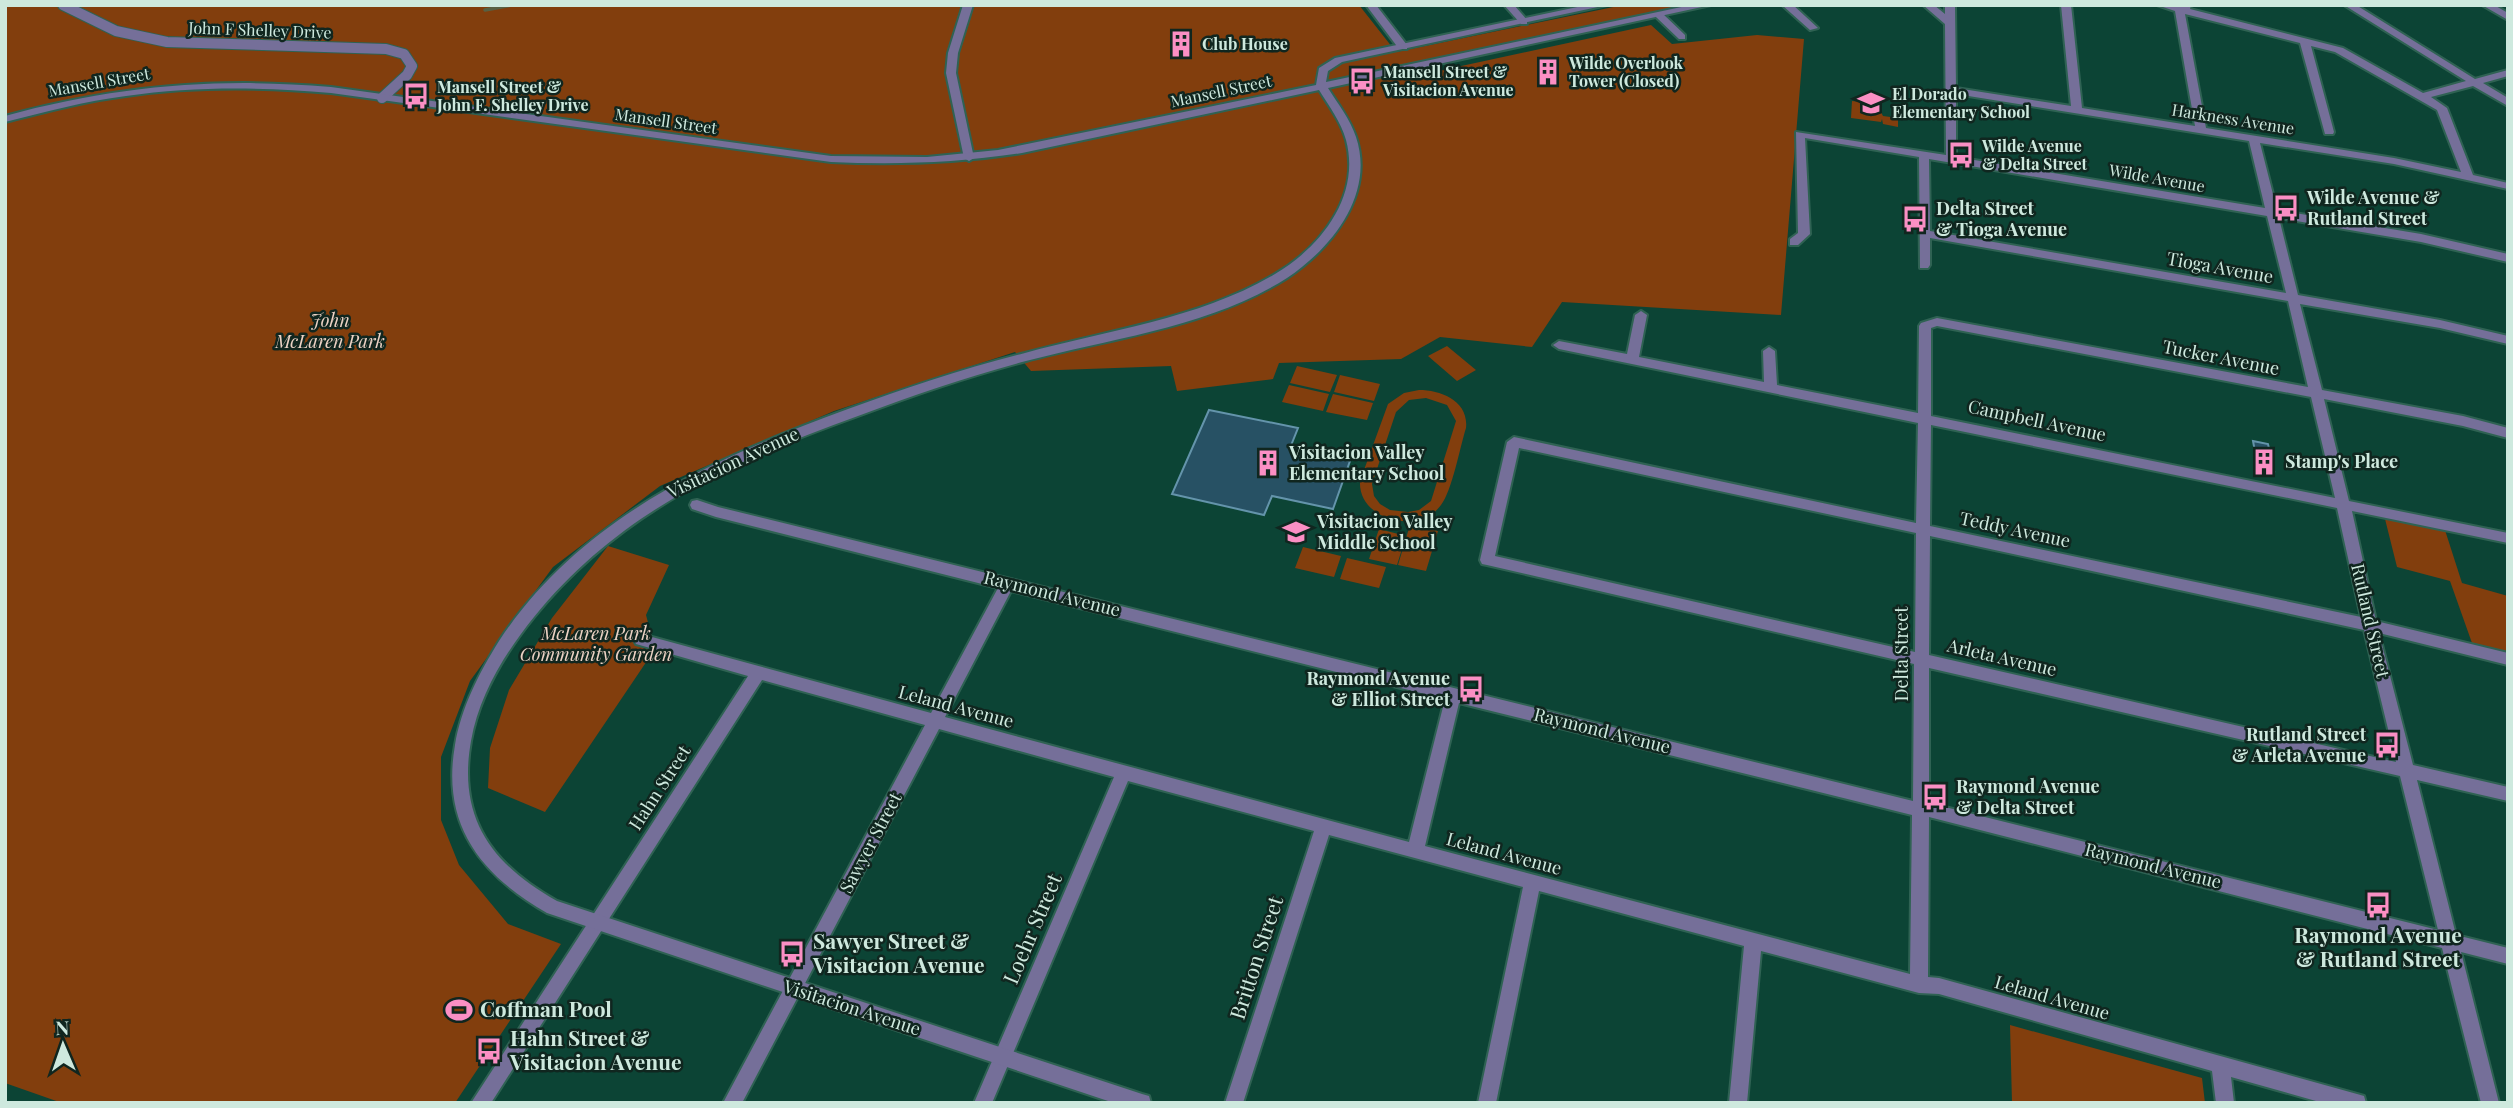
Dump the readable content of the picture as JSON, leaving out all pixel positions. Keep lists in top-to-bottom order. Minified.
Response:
{"streets":{"street":["John F Shelley Drive","Mansell Street","Harkness Avenue","Wilde Avenue","Tioga Avenue","Tucker Avenue","Campbell Avenue","Visitacion Avenue","Teddy Avenue","Raymond Avenue","Rutland Street","Delta Street","Arleta Avenue","Leland Avenue","Hahn Street","Sawyer Street","Loehr Street","Britton Street"]},"crossings":[["John F Shelley Drive","Mansell Street"],["Mansell Street","Visitacion Avenue"],["Harkness Avenue","Rutland Street"],["Wilde Avenue","Rutland Street"],["Tioga Avenue","Rutland Street"],["Tucker Avenue","Rutland Street"],["Tucker Avenue","Delta Street"],["Campbell Avenue","Rutland Street"],["Campbell Avenue","Delta Street"],["Visitacion Avenue","Hahn Street"],["Visitacion Avenue","Sawyer Street"],["Visitacion Avenue","Loehr Street"],["Teddy Avenue","Rutland Street"],["Teddy Avenue","Delta Street"],["Teddy Avenue","Arleta Avenue"],["Raymond Avenue","Rutland Street"],["Raymond Avenue","Delta Street"],["Raymond Avenue","Sawyer Street"],["Rutland Street","Arleta Avenue"],["Delta Street","Arleta Avenue"],["Delta Street","Leland Avenue"],["Leland Avenue","Hahn Street"],["Leland Avenue","Sawyer Street"],["Leland Avenue","Loehr Street"],["Leland Avenue","Britton Street"]],"parks":["John McLaren Park","McLaren Park Community Garden"],"places":{"building":["Club House","Wilde Overlook Tower (Closed)","Stamp's Place","Visitacion Valley Elementary School"],"bus stop":["Mansell Street & Visitacion Avenue","Mansell Street & John F. Shelley Drive","Wilde Avenue & Delta Street","Wilde Avenue & Rutland Street","Delta Street & Tioga Avenue","Raymond Avenue & Elliot Street","Rutland Street & Arleta Avenue","Raymond Avenue & Delta Street","Raymond Avenue & Rutland Street","Sawyer Street & Visitacion Avenue","Hahn Street & Visitacion Avenue"],"school or university":["El Dorado Elementary School","Visitacion Valley Middle School"],"sports":["Coffman Pool"]},"north":"top"}
